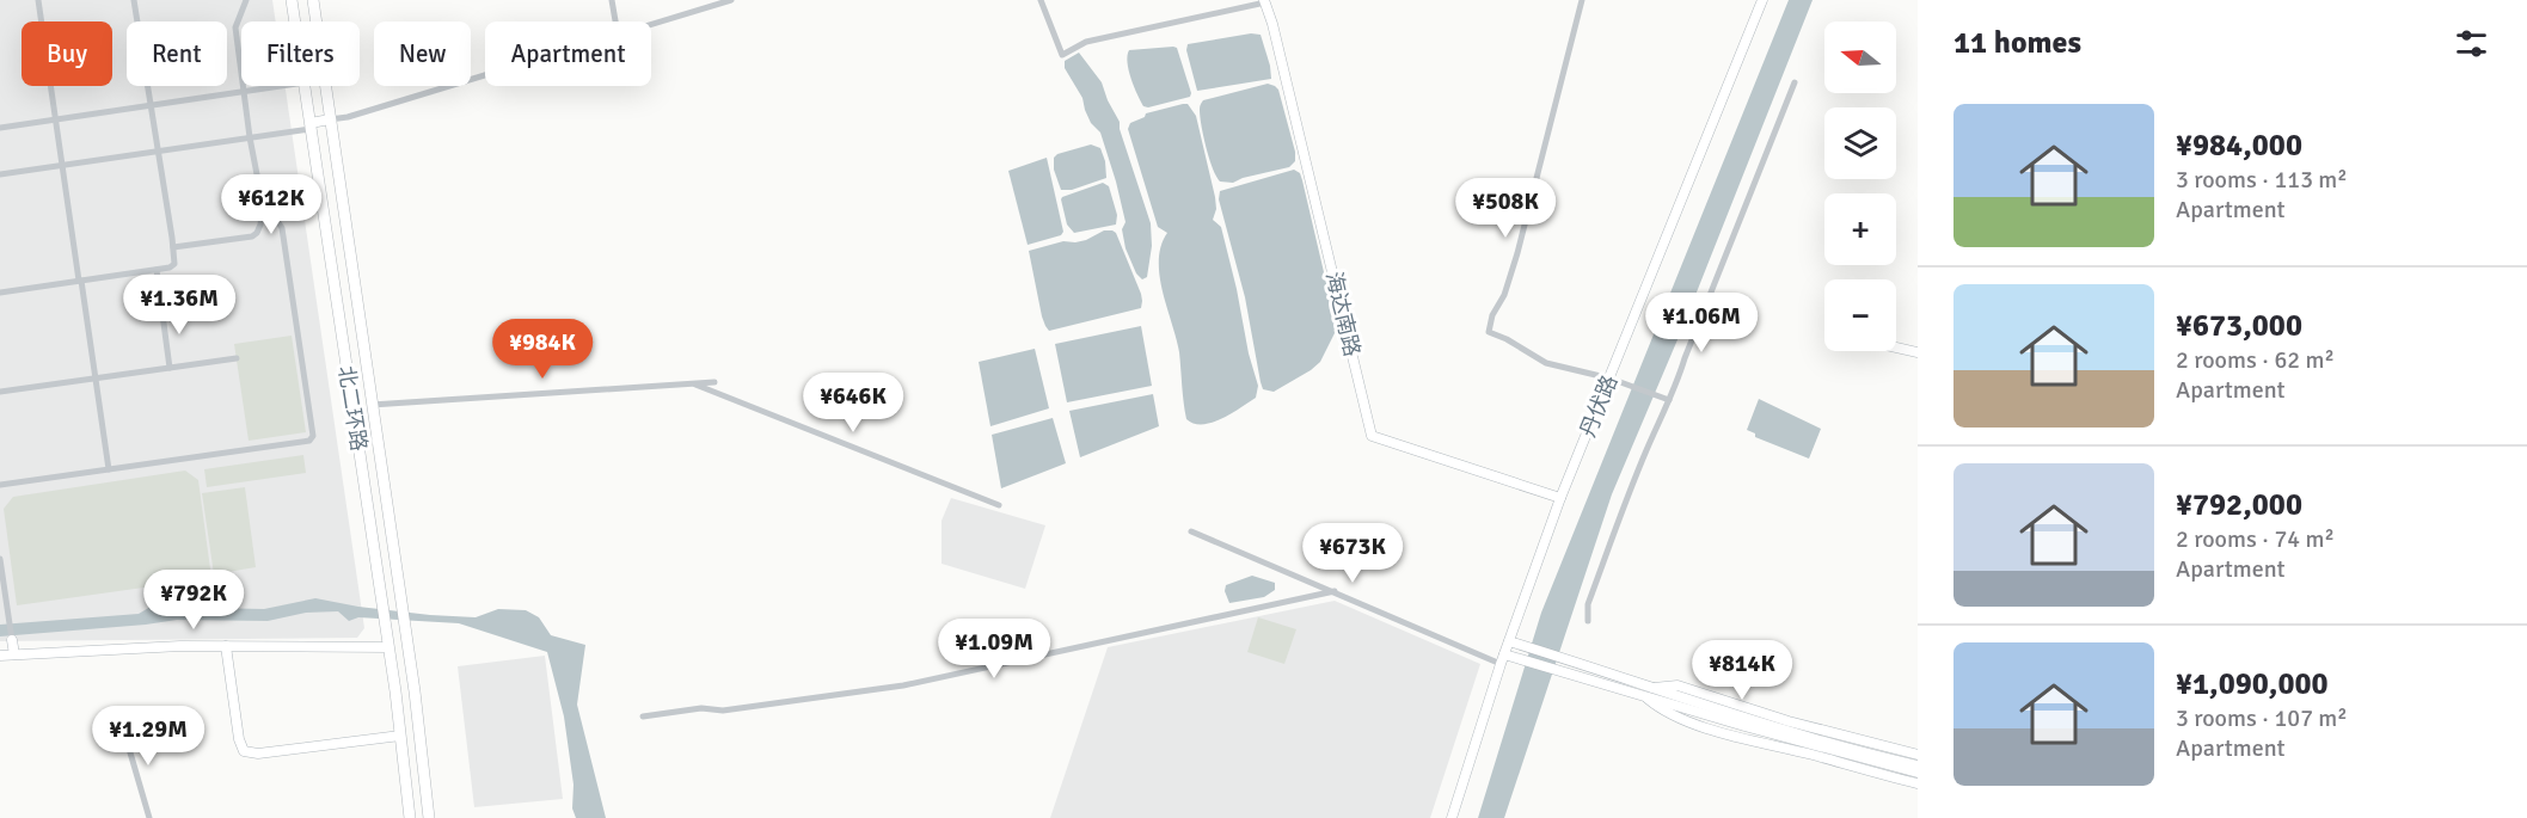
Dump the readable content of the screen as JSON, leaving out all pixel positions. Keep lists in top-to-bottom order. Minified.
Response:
{"streets":{"main road":["北二环路"],"street":["海达南路","丹伏路"]},"crossings":[["海达南路","丹伏路"]],"north":"left","page":{"heading":"11 homes","map_buttons":["+","−"],"chip":["Buy","Rent","Filters","New","Apartment"],"list":[{"name":"¥984,000","note":"3 rooms · 113 m² · Apartment"},{"name":"¥673,000","note":"2 rooms · 62 m² · Apartment"},{"name":"¥792,000","note":"2 rooms · 74 m² · Apartment"},{"name":"¥1,090,000","note":"3 rooms · 107 m² · Apartment"}],"price":["¥612K","¥508K","¥1.36M","¥1.06M","¥984K","¥646K","¥673K","¥792K","¥1.09M","¥814K","¥1.29M"]}}
